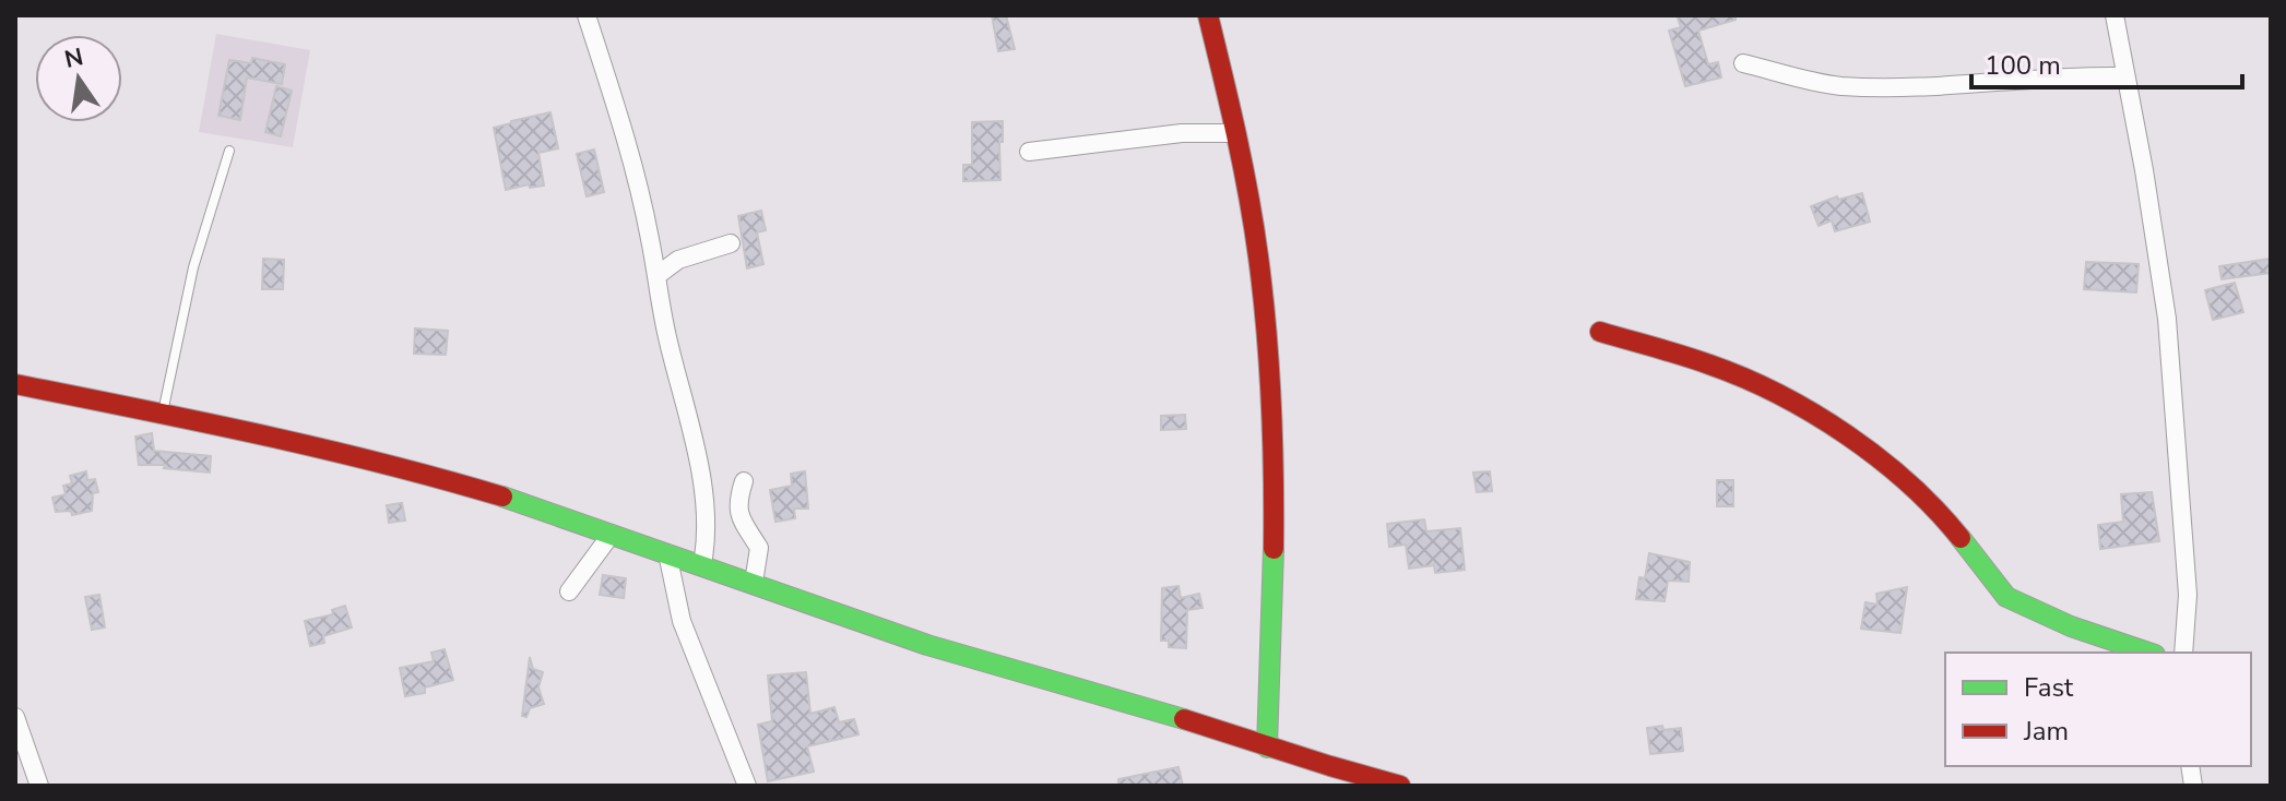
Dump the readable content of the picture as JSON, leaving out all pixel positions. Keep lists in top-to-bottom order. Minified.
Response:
{"legend":["Fast","Jam"],"scale_bar":"100 m","north":"top"}
